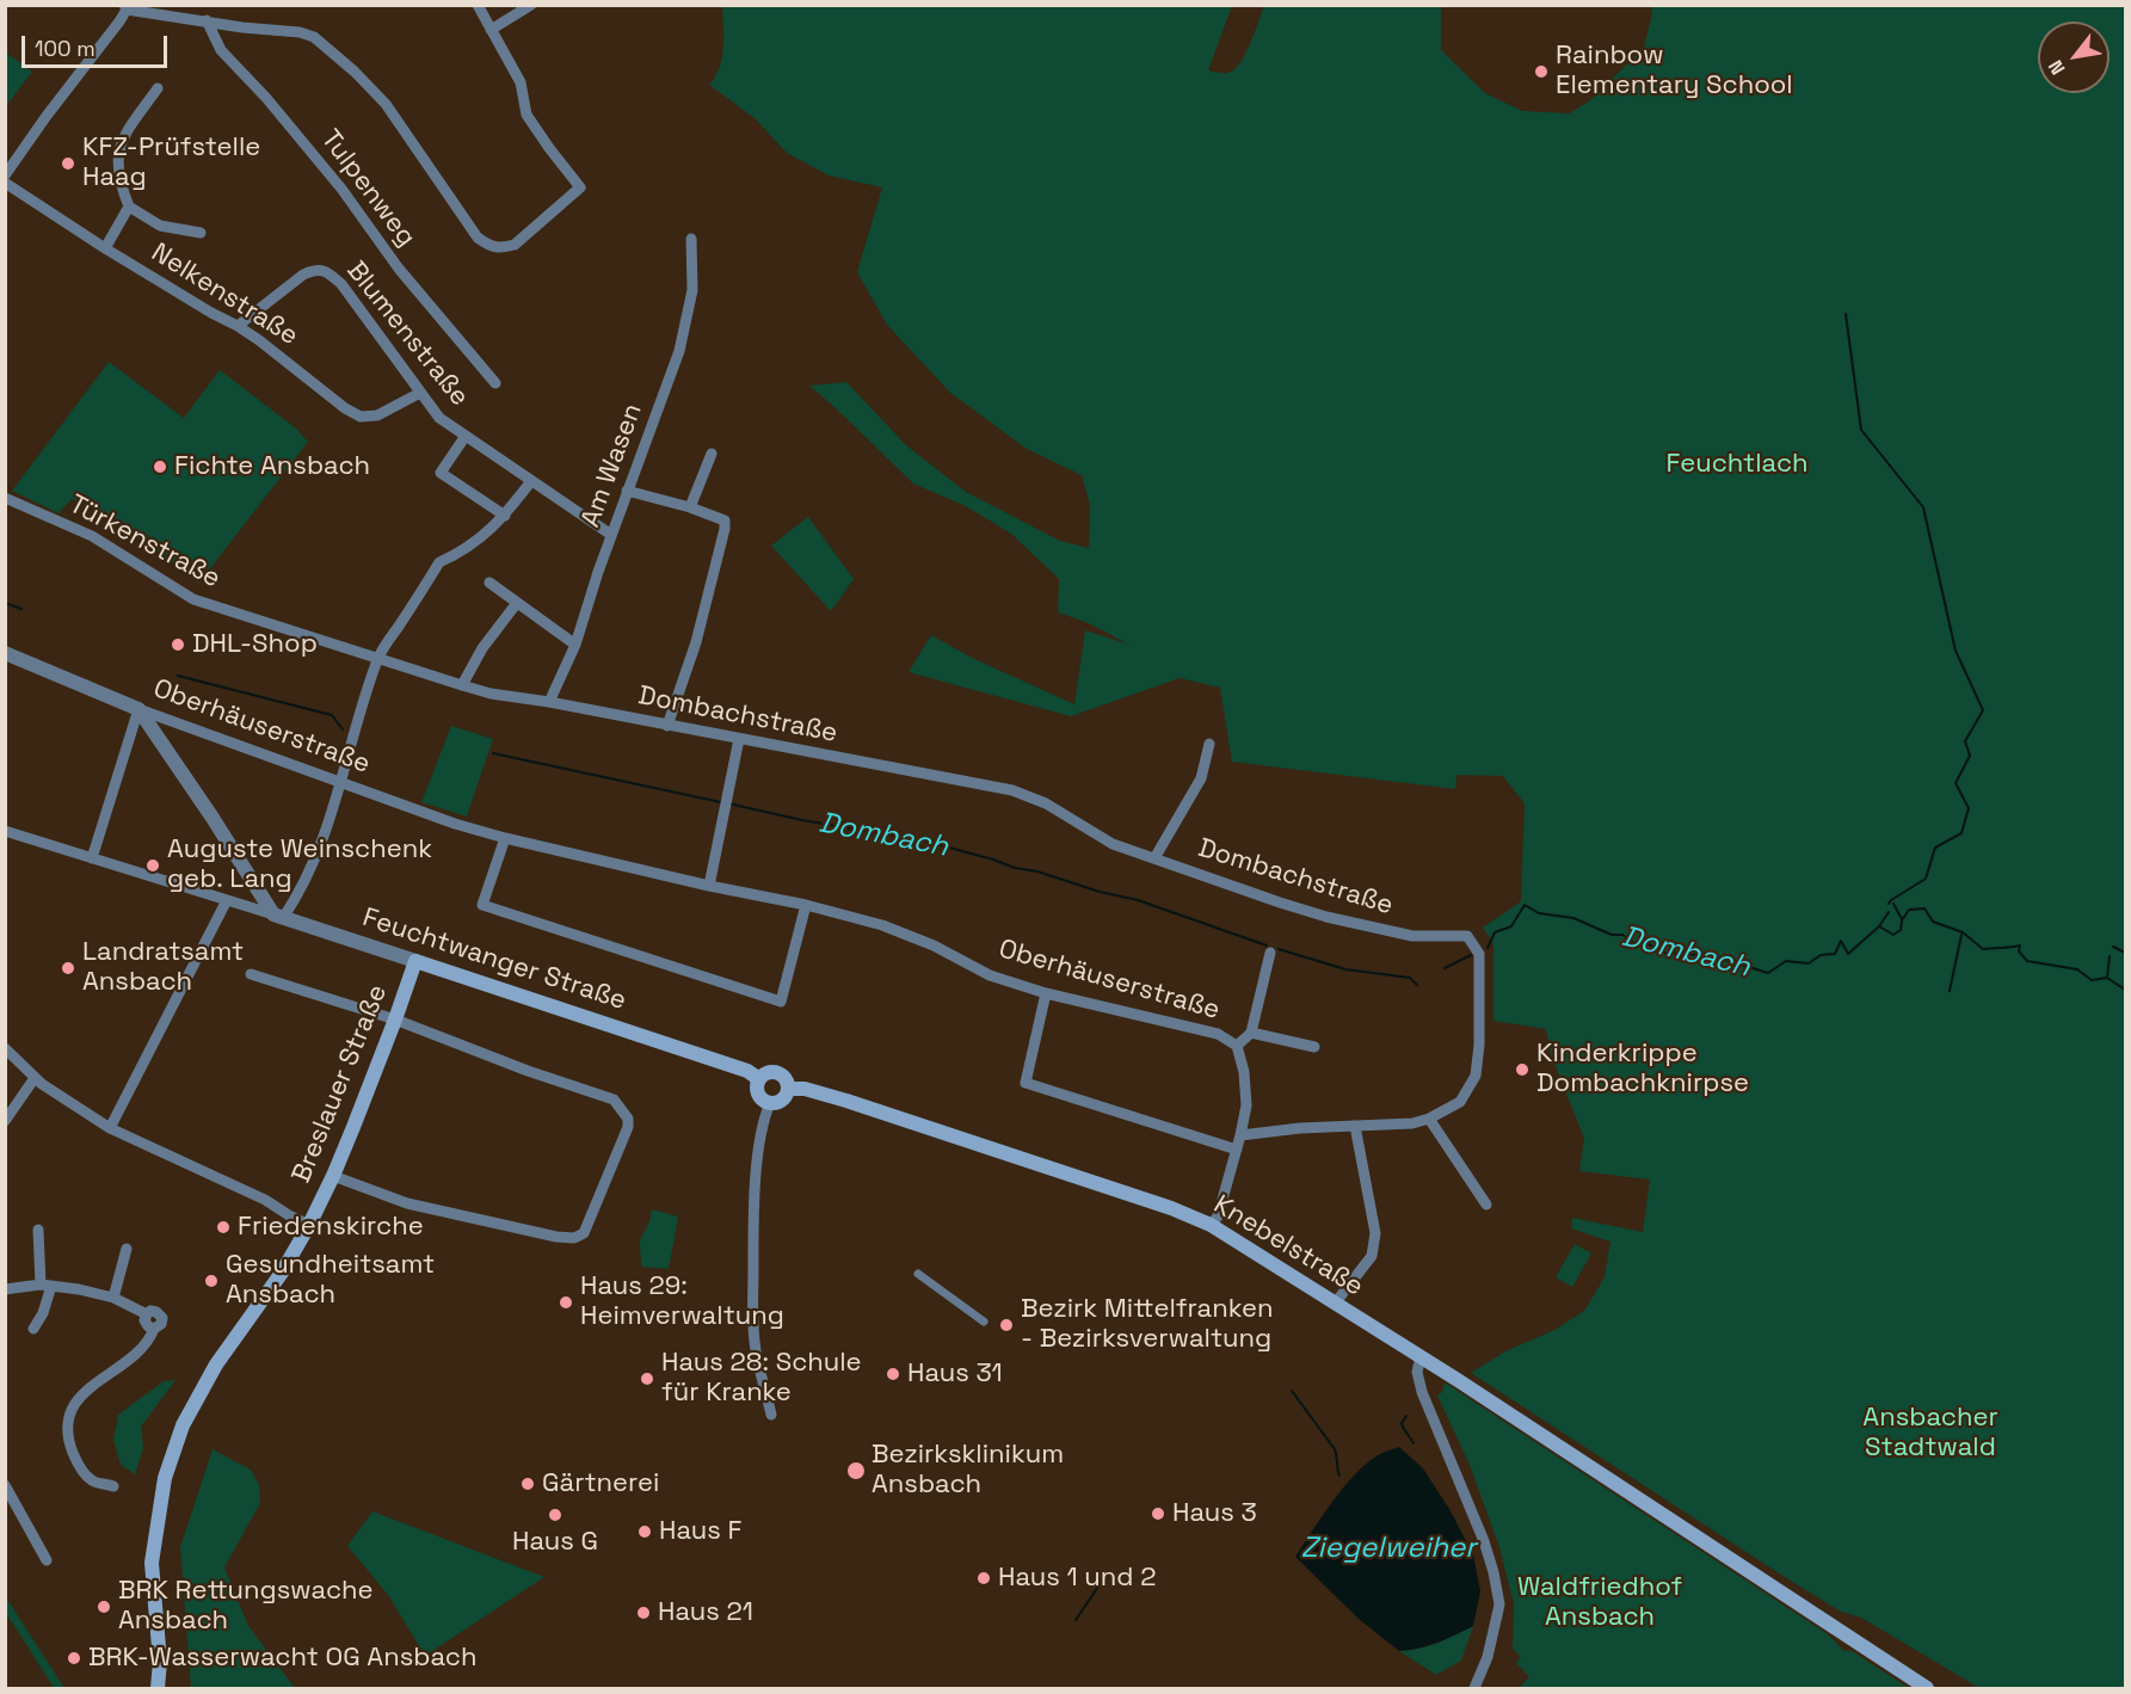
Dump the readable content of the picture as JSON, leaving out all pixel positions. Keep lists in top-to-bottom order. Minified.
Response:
{"streets":{"main road":["Feuchtwanger Straße","Breslauer Straße","Knebelstraße"],"street":["Tulpenweg","Nelkenstraße","Blumenstraße","Am Wasen","Türkenstraße","Dombachstraße","Oberhäuserstraße"]},"crossings":[["Nelkenstraße","Blumenstraße"],["Blumenstraße","Am Wasen"],["Am Wasen","Dombachstraße"],["Türkenstraße","Dombachstraße"],["Oberhäuserstraße","Knebelstraße"],["Feuchtwanger Straße","Breslauer Straße"],["Feuchtwanger Straße","Knebelstraße"]],"water":["Dombach","Ziegelweiher"],"parks":["Feuchtlach","Ansbacher Stadtwald","Waldfriedhof Ansbach"],"places":["Rainbow Elementary School","KFZ-Prüfstelle Haag","Fichte Ansbach","DHL-Shop","Auguste Weinschenk geb. Lang","Landratsamt Ansbach","Kinderkrippe Dombachknirpse","Friedenskirche","Gesundheitsamt Ansbach","Haus 29: Heimverwaltung","Bezirk Mittelfranken - Bezirksverwaltung","Haus 31","Haus 28: Schule für Kranke","Bezirksklinikum Ansbach","Gärtnerei","Haus 3","Haus G","Haus F","Haus 1 und 2","BRK Rettungswache Ansbach","Haus 21","BRK-Wasserwacht OG Ansbach"],"scale_bar":"100 m","north":"bottom left"}
